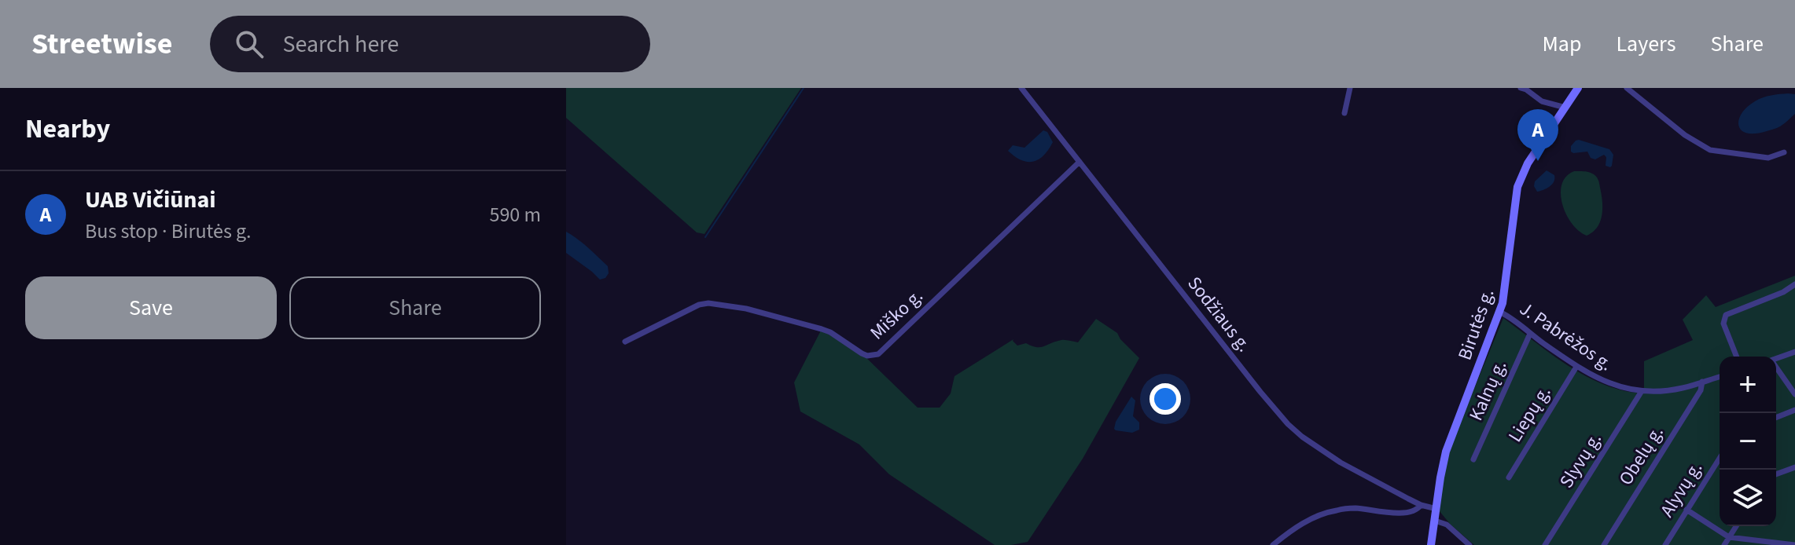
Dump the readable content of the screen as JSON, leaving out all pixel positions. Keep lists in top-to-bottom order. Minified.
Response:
{"streets":{"main road":["Birutės g."],"street":["Miško g.","Sodžiaus g.","J. Pabrėžos g.","Kalnų g.","Liepų g.","Obelų g.","Slyvų g.","Alyvų g."]},"crossings":[["Miško g.","Sodžiaus g."],["Sodžiaus g.","Birutės g."],["Birutės g.","J. Pabrėžos g."],["J. Pabrėžos g.","Kalnų g."],["J. Pabrėžos g.","Liepų g."],["J. Pabrėžos g.","Obelų g."],["J. Pabrėžos g.","Slyvų g."]],"page":{"header":"Streetwise","search":"Search here","nav":["Map","Layers","Share"],"heading":"Nearby","pins":"A","list":[{"mark":"A","name":"UAB Vičiūnai","note":"Bus stop · Birutės g.","value":"590 m"}],"buttons":["Save","Share"],"map_buttons":["+","−"]}}
